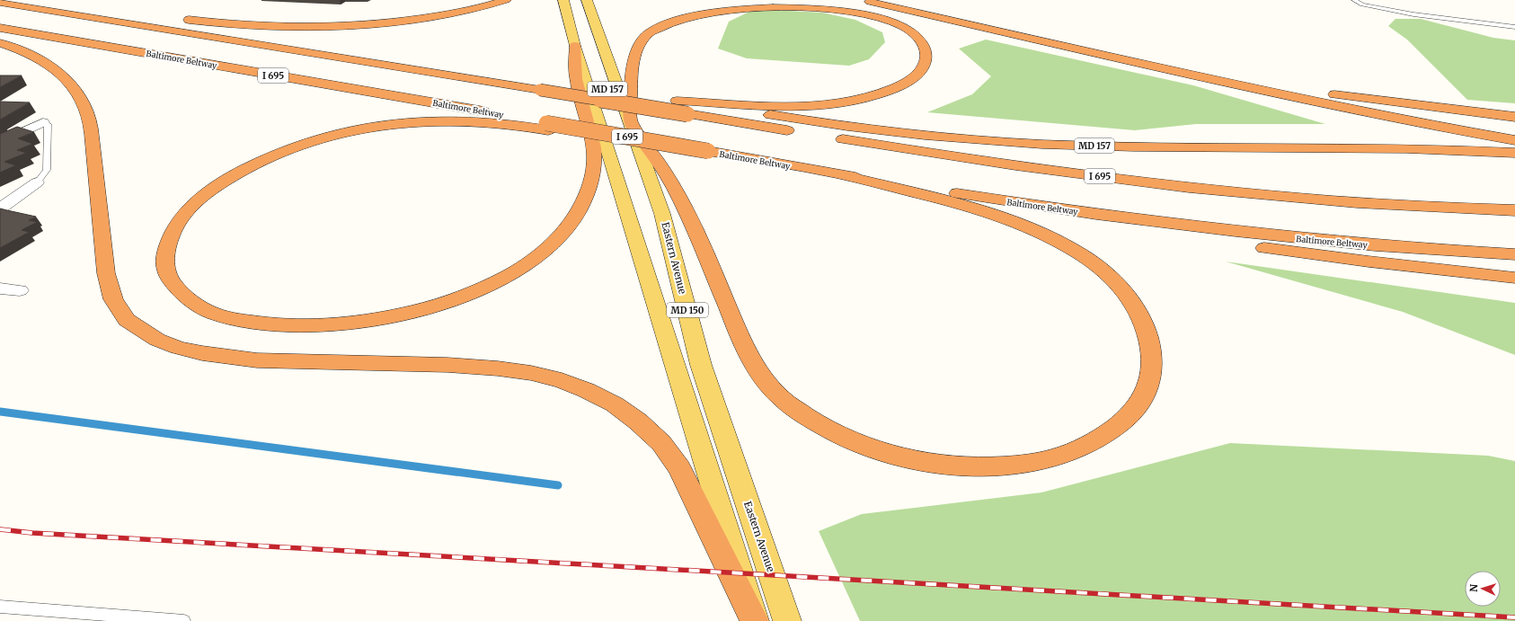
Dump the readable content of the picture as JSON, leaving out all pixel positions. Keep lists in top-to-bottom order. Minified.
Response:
{"streets":{"highway":["Baltimore Beltway","I 695","MD 157"],"main road":["Eastern Avenue","MD 150"]},"crossings":[["I 695","MD 157"]],"north":"left"}
